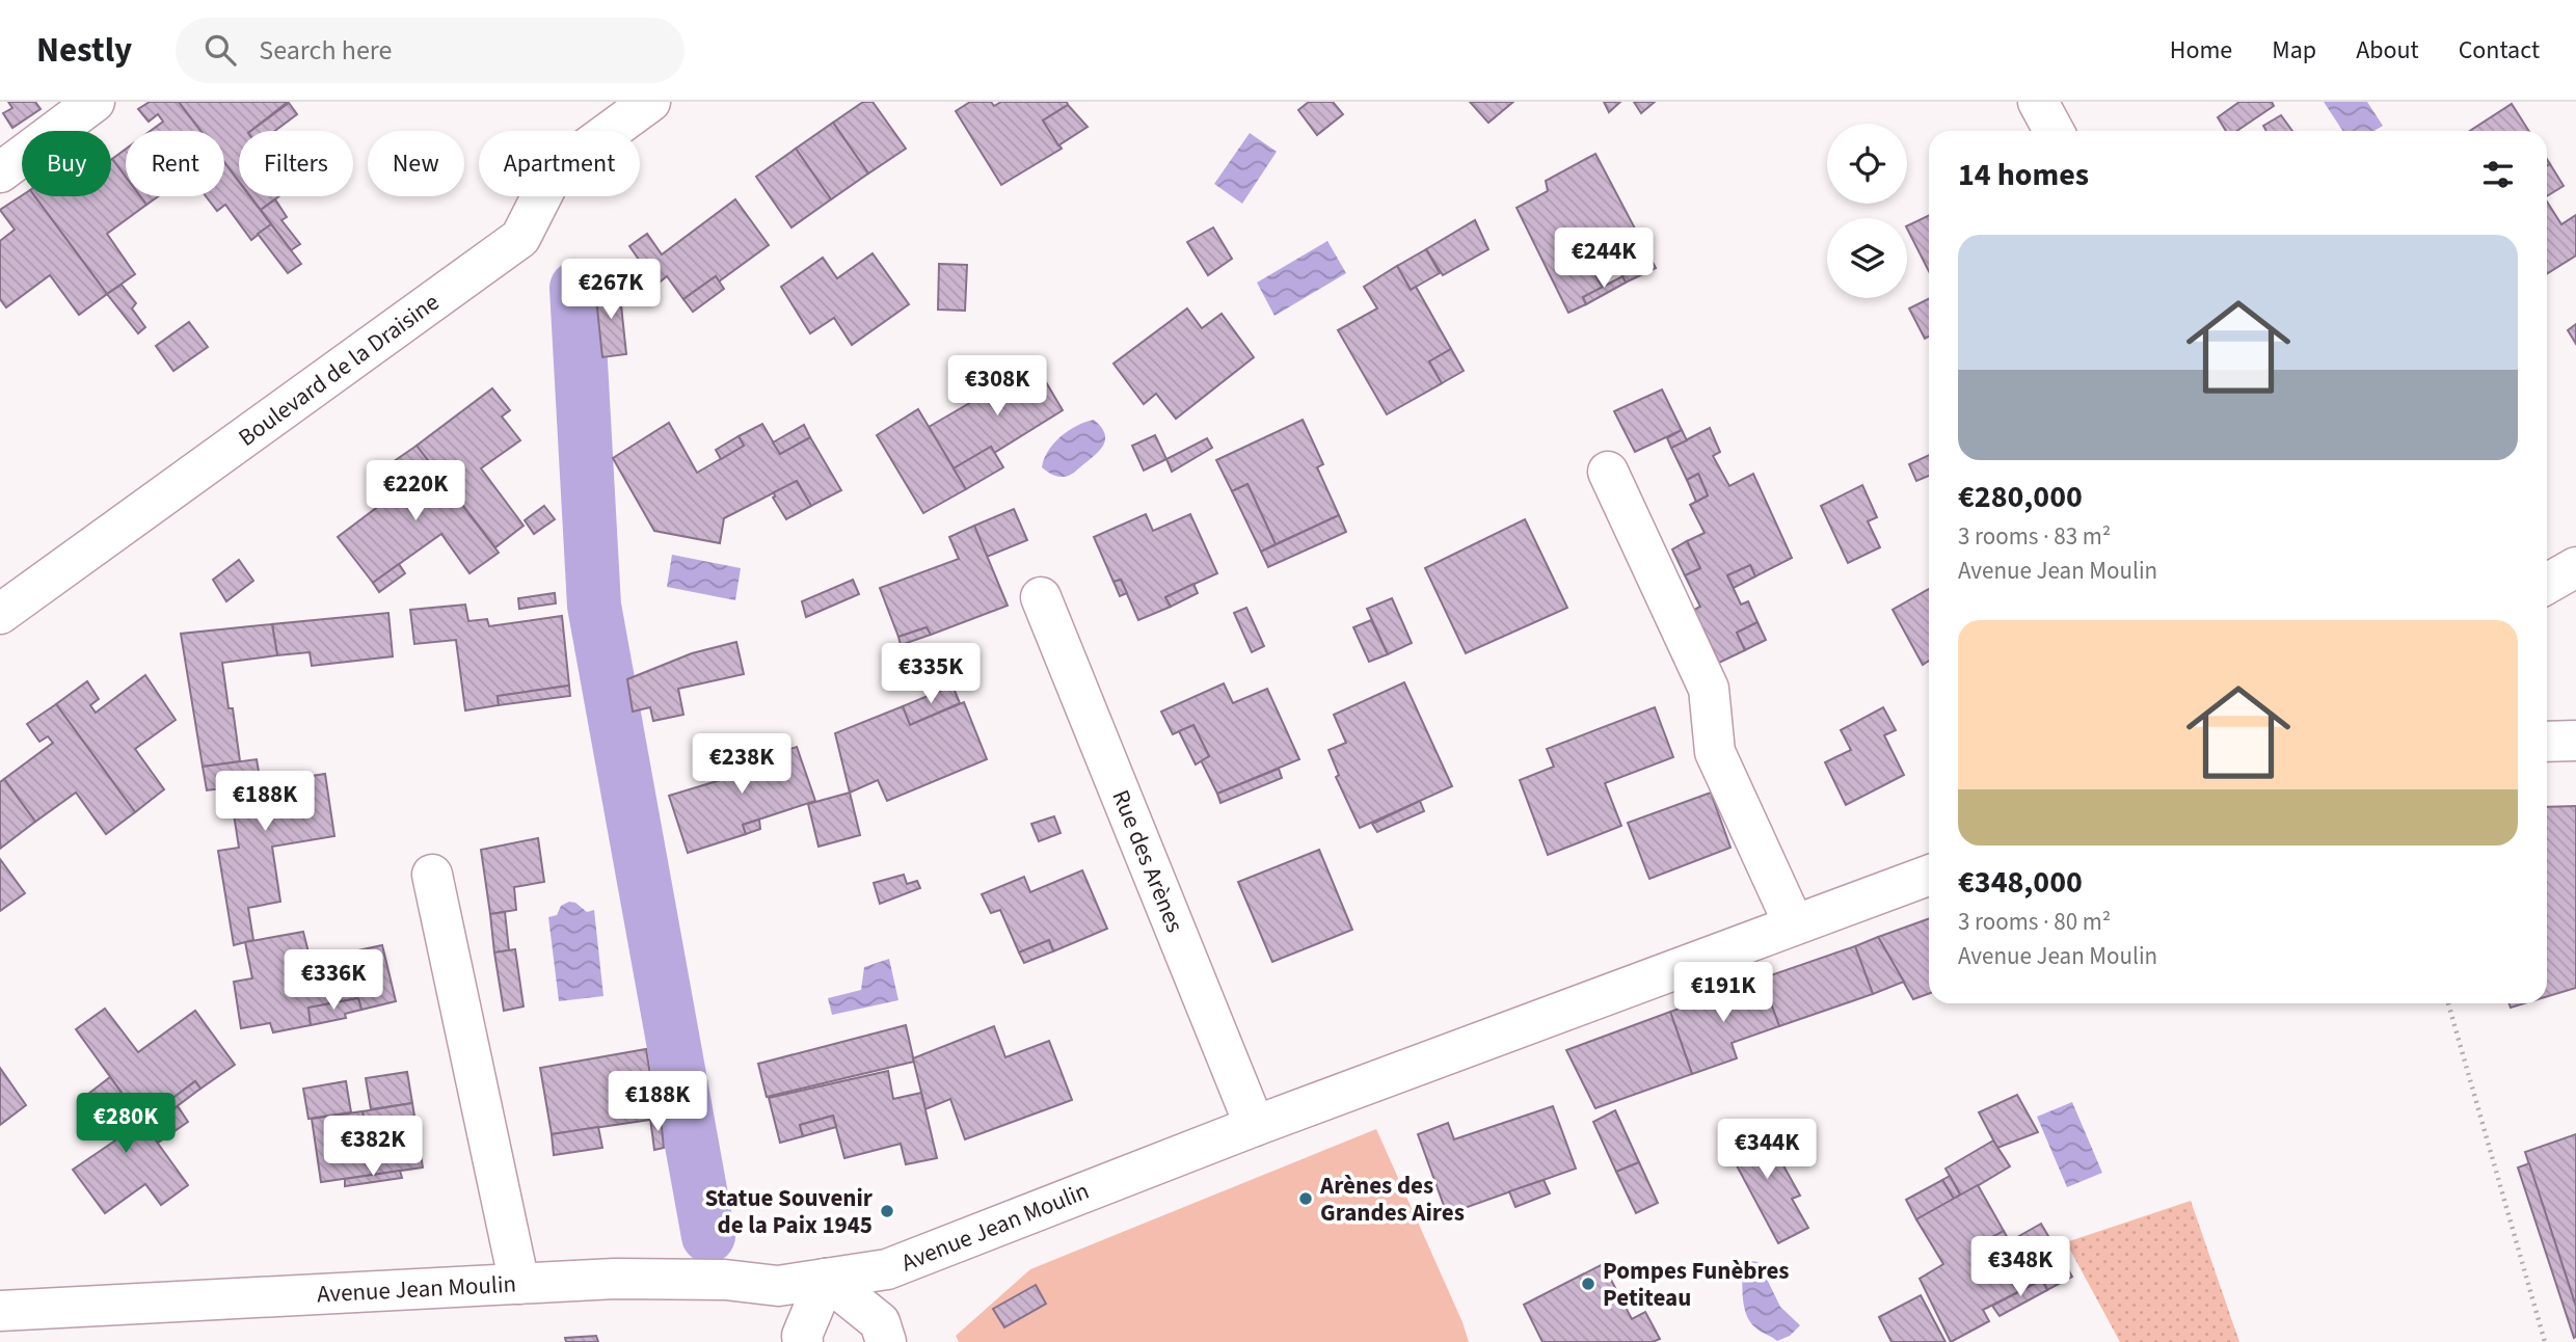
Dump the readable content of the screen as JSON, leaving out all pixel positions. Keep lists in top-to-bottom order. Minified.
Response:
{"streets":{"street":["Boulevard de la Draisine","Rue des Arènes","Avenue Jean Moulin"]},"crossings":[["Rue des Arènes","Avenue Jean Moulin"]],"places":["Arènes des Grandes Aires","Statue Souvenir de la Paix 1945","Pompes Funèbres Petiteau"],"page":{"header":"Nestly","search":"Search here","nav":["Home","Map","About","Contact"],"chip":["Buy","Rent","Filters","New","Apartment"],"heading":"14 homes","list":[{"name":"€280,000","note":"3 rooms · 83 m² · Avenue Jean Moulin"},{"name":"€348,000","note":"3 rooms · 80 m² · Avenue Jean Moulin"}],"price":["€244K","€267K","€308K","€220K","€335K","€238K","€188K","€336K","€191K","€188K","€280K","€382K","€344K","€348K"]}}
